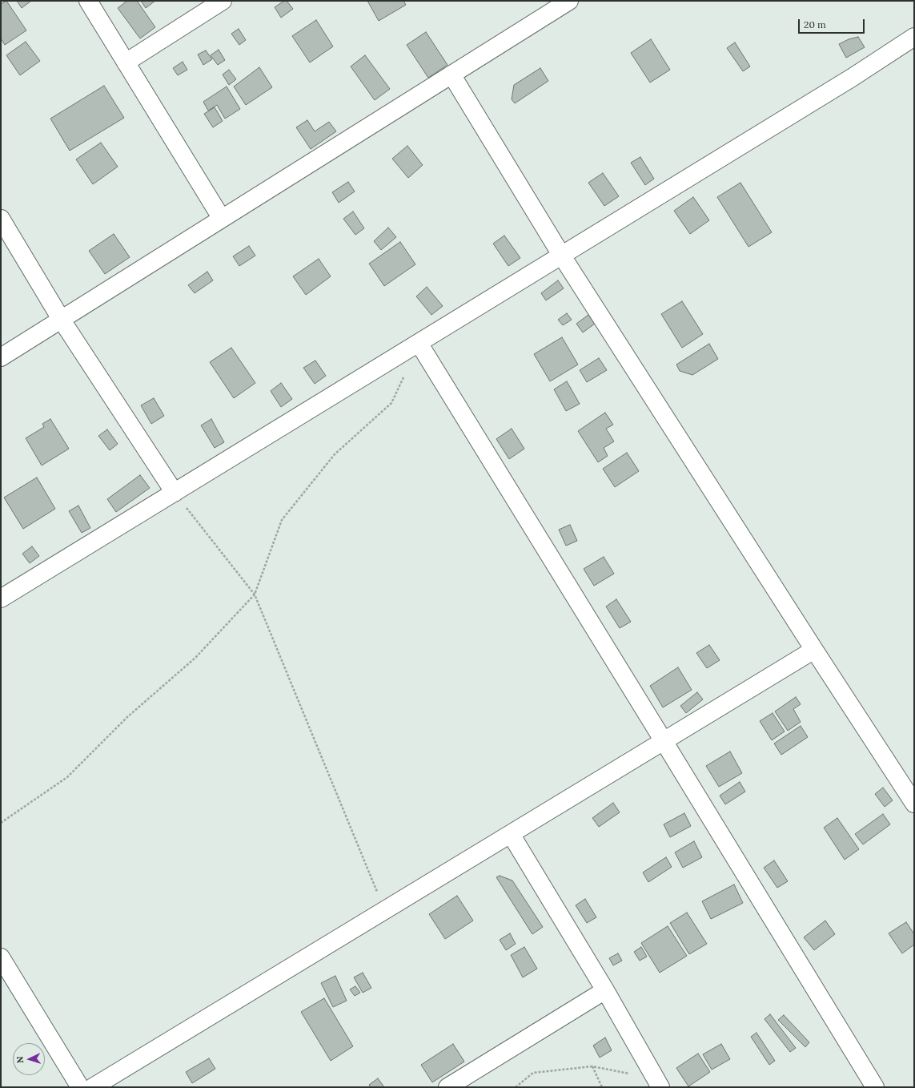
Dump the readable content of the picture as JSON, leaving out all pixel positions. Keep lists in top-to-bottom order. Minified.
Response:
{"scale_bar":"20 m","north":"left"}
